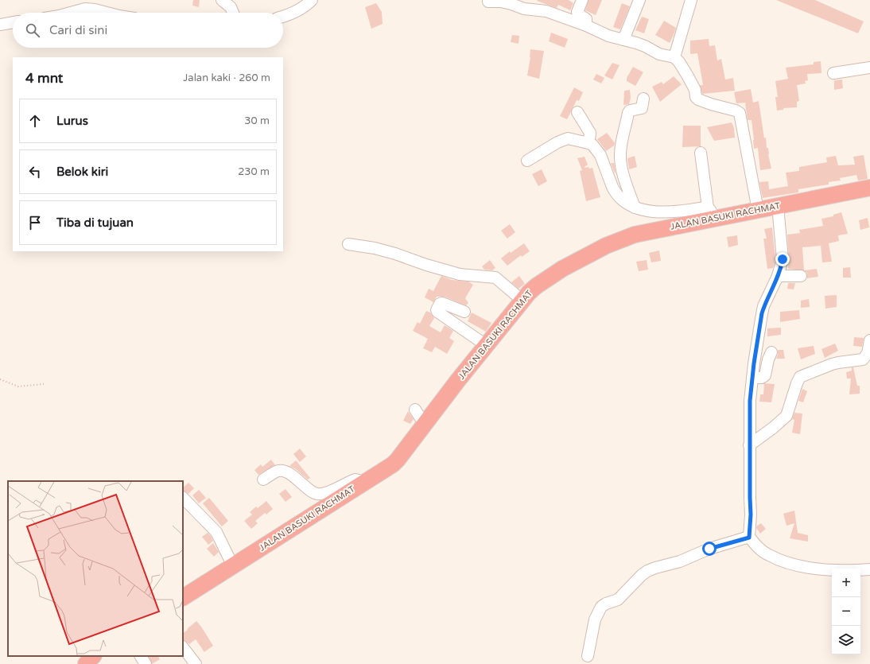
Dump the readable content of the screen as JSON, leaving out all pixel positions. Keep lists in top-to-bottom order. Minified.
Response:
{"streets":{"highway":["JALAN BASUKI RACHMAT"]},"page":{"search":"Cari di sini","heading":["4 mnt","Jalan kaki · 260 m"],"list":[["Lurus","30 m"],["Belok kiri","230 m"],"Tiba di tujuan"],"map_buttons":["+","−"]}}
